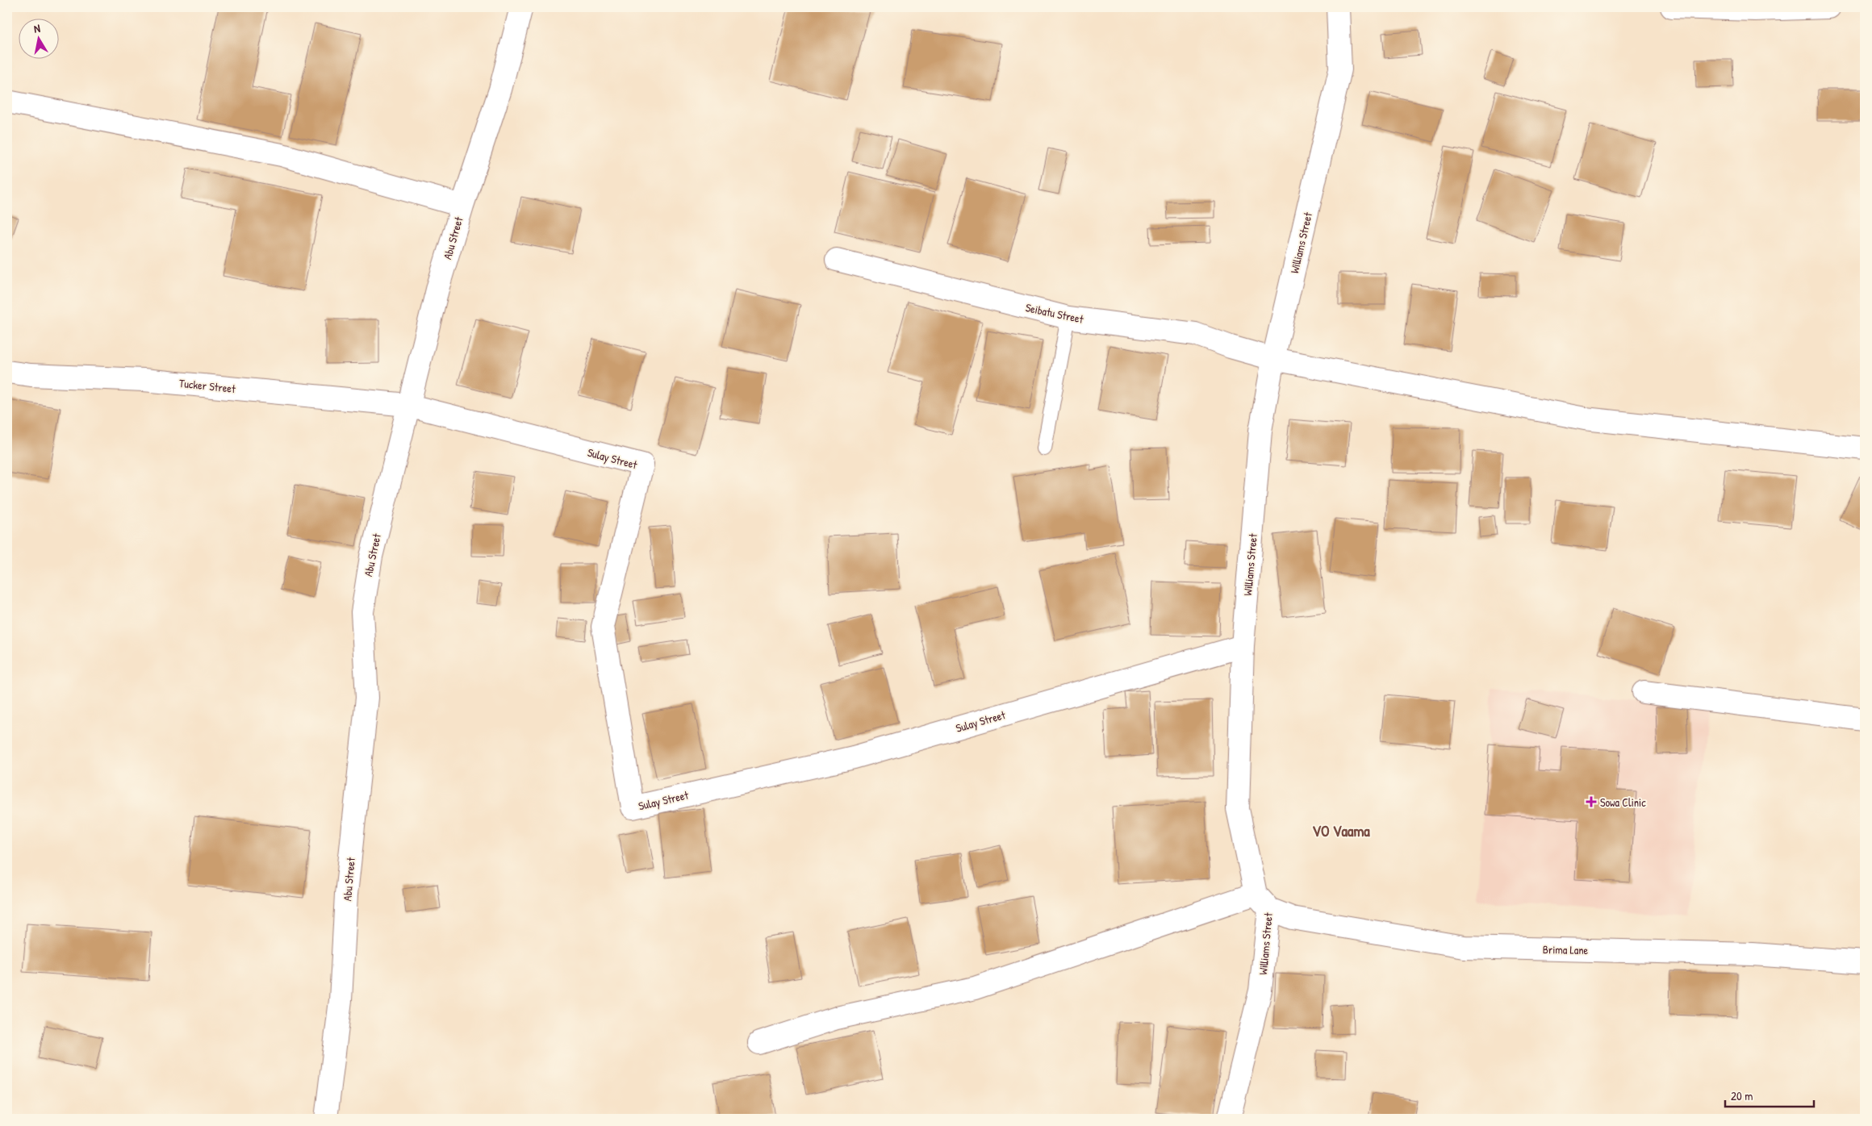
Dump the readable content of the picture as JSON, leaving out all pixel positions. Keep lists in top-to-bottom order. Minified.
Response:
{"streets":{"main road":["Abu Street","Williams Street","Seibatu Street","Tucker Street","Sulay Street","Brima Lane"]},"crossings":[["Abu Street","Tucker Street"],["Abu Street","Sulay Street"],["Williams Street","Seibatu Street"],["Williams Street","Sulay Street"],["Williams Street","Brima Lane"],["Tucker Street","Sulay Street"]],"districts":["VO Vaama"],"places":{"health":["Sowa Clinic"]},"scale_bar":"20 m","north":"top"}
